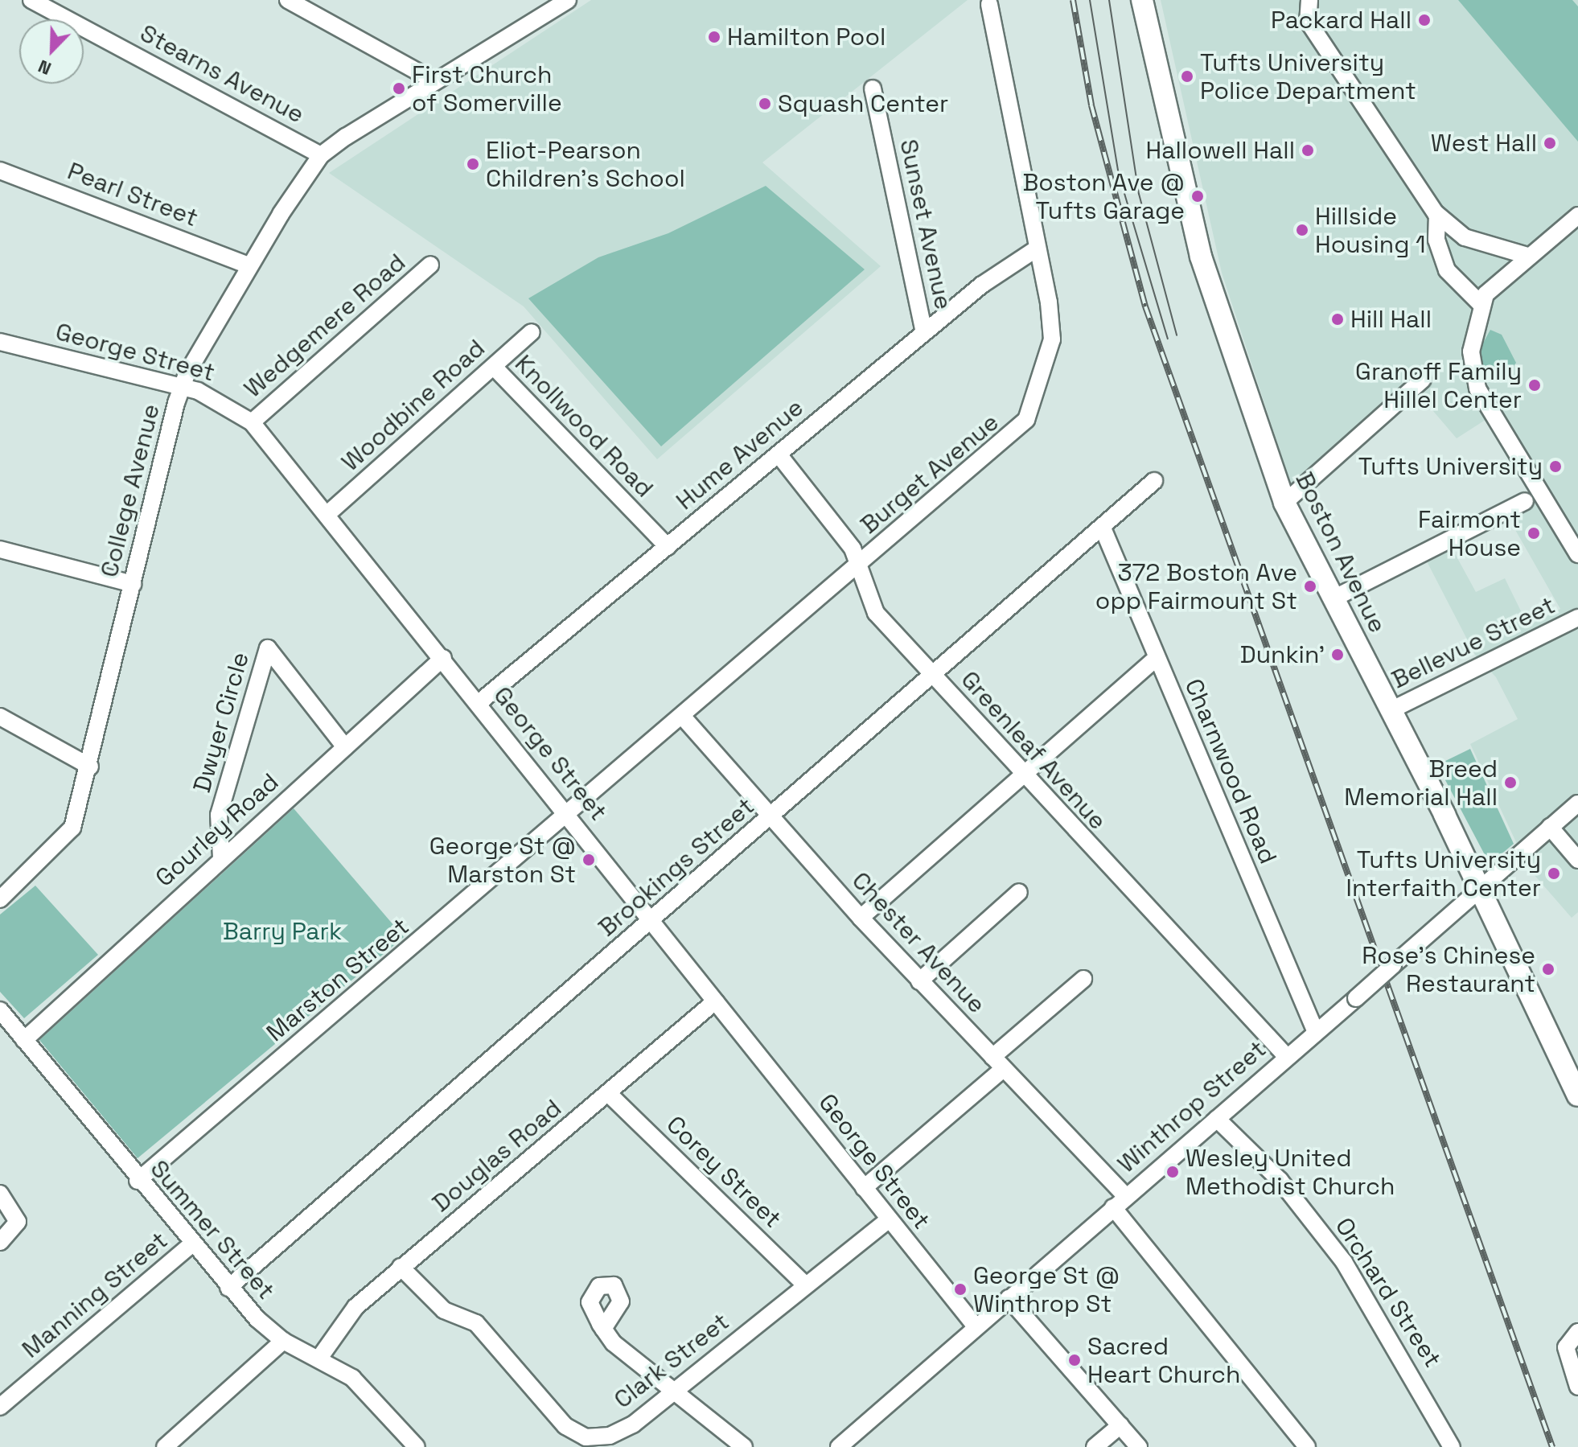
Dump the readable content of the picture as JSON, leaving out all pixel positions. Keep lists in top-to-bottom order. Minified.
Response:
{"streets":{"main road":["Boston Avenue"],"street":["Stearns Avenue","Pearl Street","Sunset Avenue","Wedgemere Road","George Street","Woodbine Road","Knollwood Road","Hume Avenue","Burget Avenue","College Avenue","Bellevue Street","Dwyer Circle","Greenleaf Avenue","Charnwood Road","Gourley Road","Brookings Street","Chester Avenue","Marston Street","Winthrop Street","Douglas Road","Corey Street","Summer Street","Orchard Street","Manning Street","Clark Street"]},"crossings":[["Stearns Avenue","College Avenue"],["Pearl Street","College Avenue"],["Sunset Avenue","Hume Avenue"],["Wedgemere Road","George Street"],["George Street","Woodbine Road"],["George Street","Hume Avenue"],["George Street","Burget Avenue"],["George Street","College Avenue"],["George Street","Gourley Road"],["George Street","Brookings Street"],["George Street","Marston Street"],["George Street","Winthrop Street"],["George Street","Douglas Road"],["George Street","Clark Street"],["Woodbine Road","Knollwood Road"],["Knollwood Road","Hume Avenue"],["Hume Avenue","Burget Avenue"],["Hume Avenue","Greenleaf Avenue"],["Burget Avenue","Greenleaf Avenue"],["Burget Avenue","Chester Avenue"],["Burget Avenue","Marston Street"],["Boston Avenue","Bellevue Street"],["Boston Avenue","Winthrop Street"],["Dwyer Circle","Gourley Road"],["Greenleaf Avenue","Brookings Street"],["Greenleaf Avenue","Winthrop Street"],["Charnwood Road","Brookings Street"],["Charnwood Road","Winthrop Street"],["Gourley Road","Summer Street"],["Brookings Street","Chester Avenue"],["Brookings Street","Summer Street"],["Chester Avenue","Winthrop Street"],["Marston Street","Summer Street"],["Winthrop Street","Orchard Street"],["Douglas Road","Corey Street"],["Douglas Road","Summer Street"],["Douglas Road","Clark Street"],["Corey Street","Clark Street"],["Summer Street","Manning Street"]],"parks":["Barry Park"],"places":["Packard Hall","Hamilton Pool","Tufts University Police Department","First Church of Somerville","Squash Center","West Hall","Hallowell Hall","Eliot-Pearson Children's School","Boston Ave @ Tufts Garage","Hillside Housing 1","Hill Hall","Granoff Family Hillel Center","Tufts University","Fairmont House","372 Boston Ave opp Fairmount St","Dunkin'","Breed Memorial Hall","George St @ Marston St","Tufts University Interfaith Center","Rose's Chinese Restaurant","Wesley United Methodist Church","George St @ Winthrop St","Sacred Heart Church"],"north":"bottom left"}
